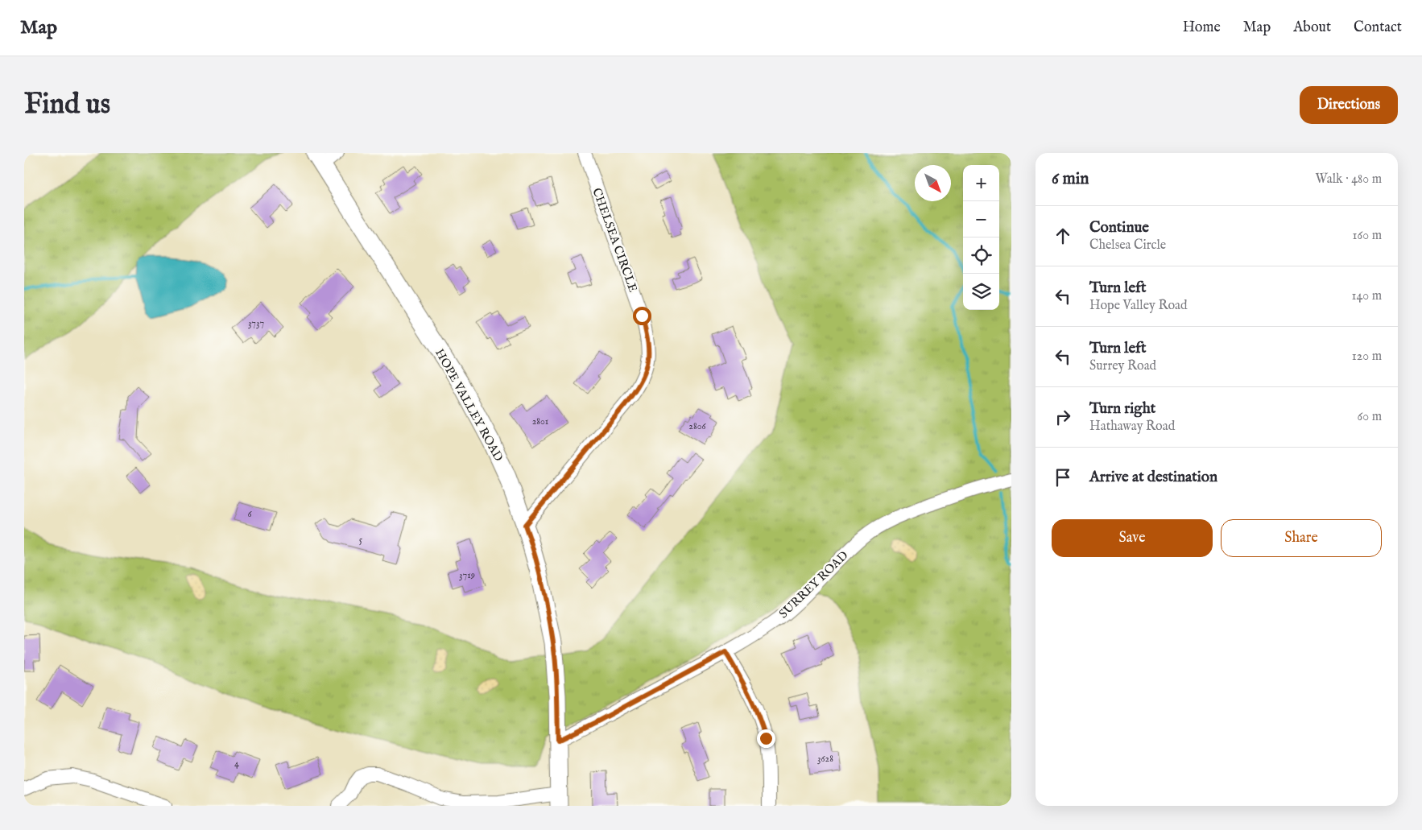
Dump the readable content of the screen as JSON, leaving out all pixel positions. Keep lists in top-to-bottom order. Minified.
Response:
{"streets":{"main road":["HOPE VALLEY ROAD"],"street":["CHELSEA CIRCLE","SURREY ROAD"]},"crossings":[["CHELSEA CIRCLE","HOPE VALLEY ROAD"],["HOPE VALLEY ROAD","SURREY ROAD"]],"house_numbers":["3737","2801","2806","6","5","3719","3628","4"],"north":"bottom right","page":{"header":"Map","nav":["Home","Map","About","Contact"],"buttons":["Directions",["Save","Share"]],"title":"Find us","heading":["6 min","Walk · 480 m"],"map_buttons":["+","−"],"list":[["Continue","Chelsea Circle","160 m"],["Turn left","Hope Valley Road","140 m"],["Turn left","Surrey Road","120 m"],["Turn right","Hathaway Road","60 m"],"Arrive at destination"]}}
